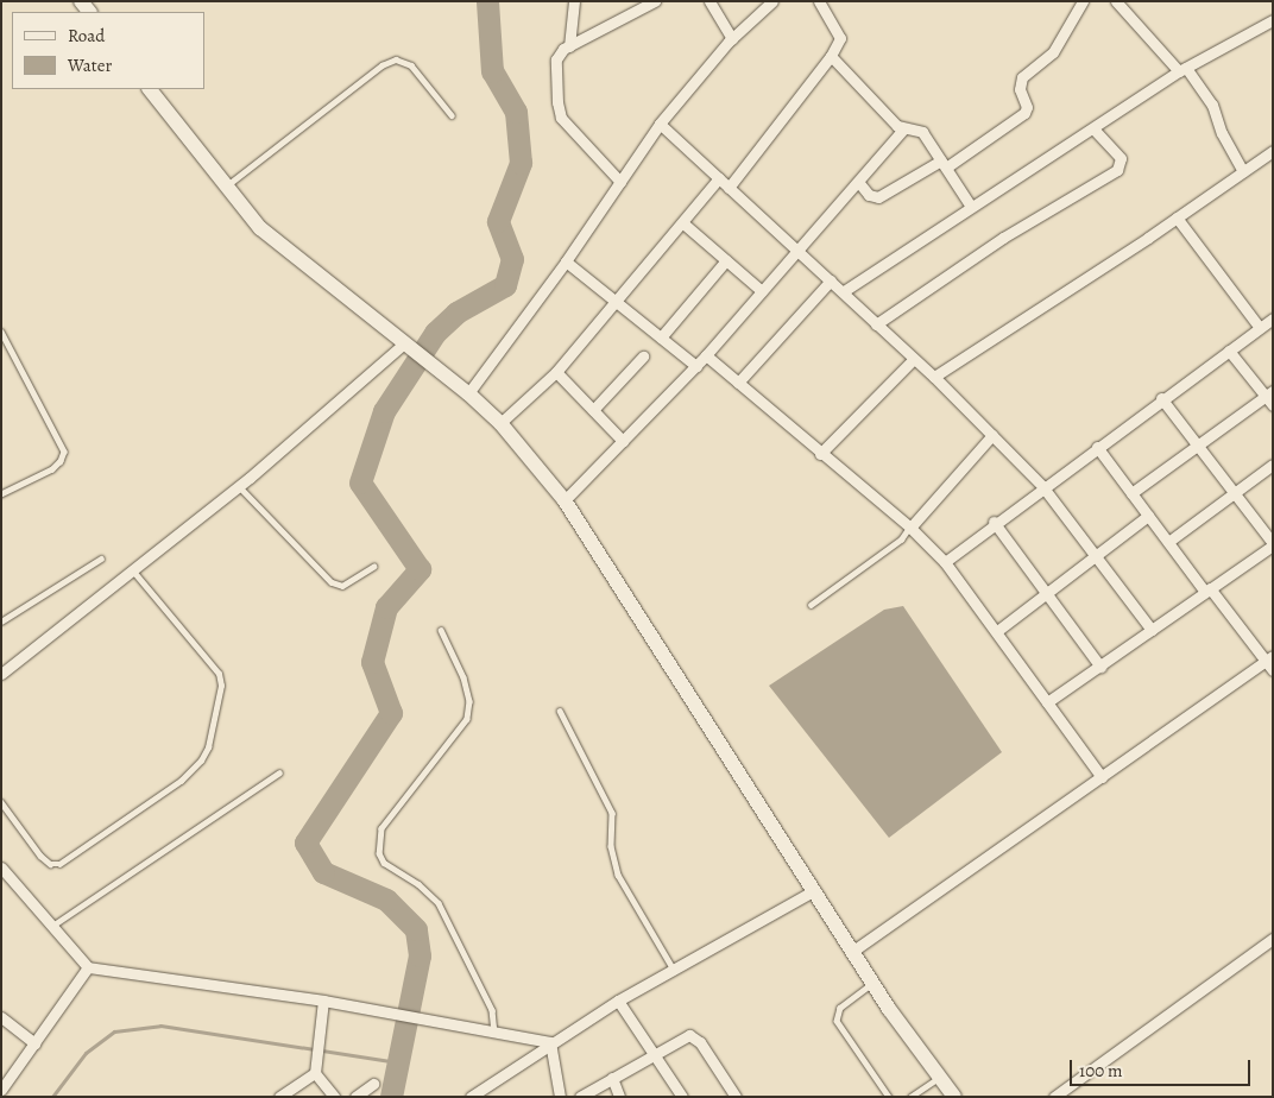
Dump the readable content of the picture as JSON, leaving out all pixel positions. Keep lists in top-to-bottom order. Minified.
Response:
{"legend":["Road","Water"],"scale_bar":"100 m"}
